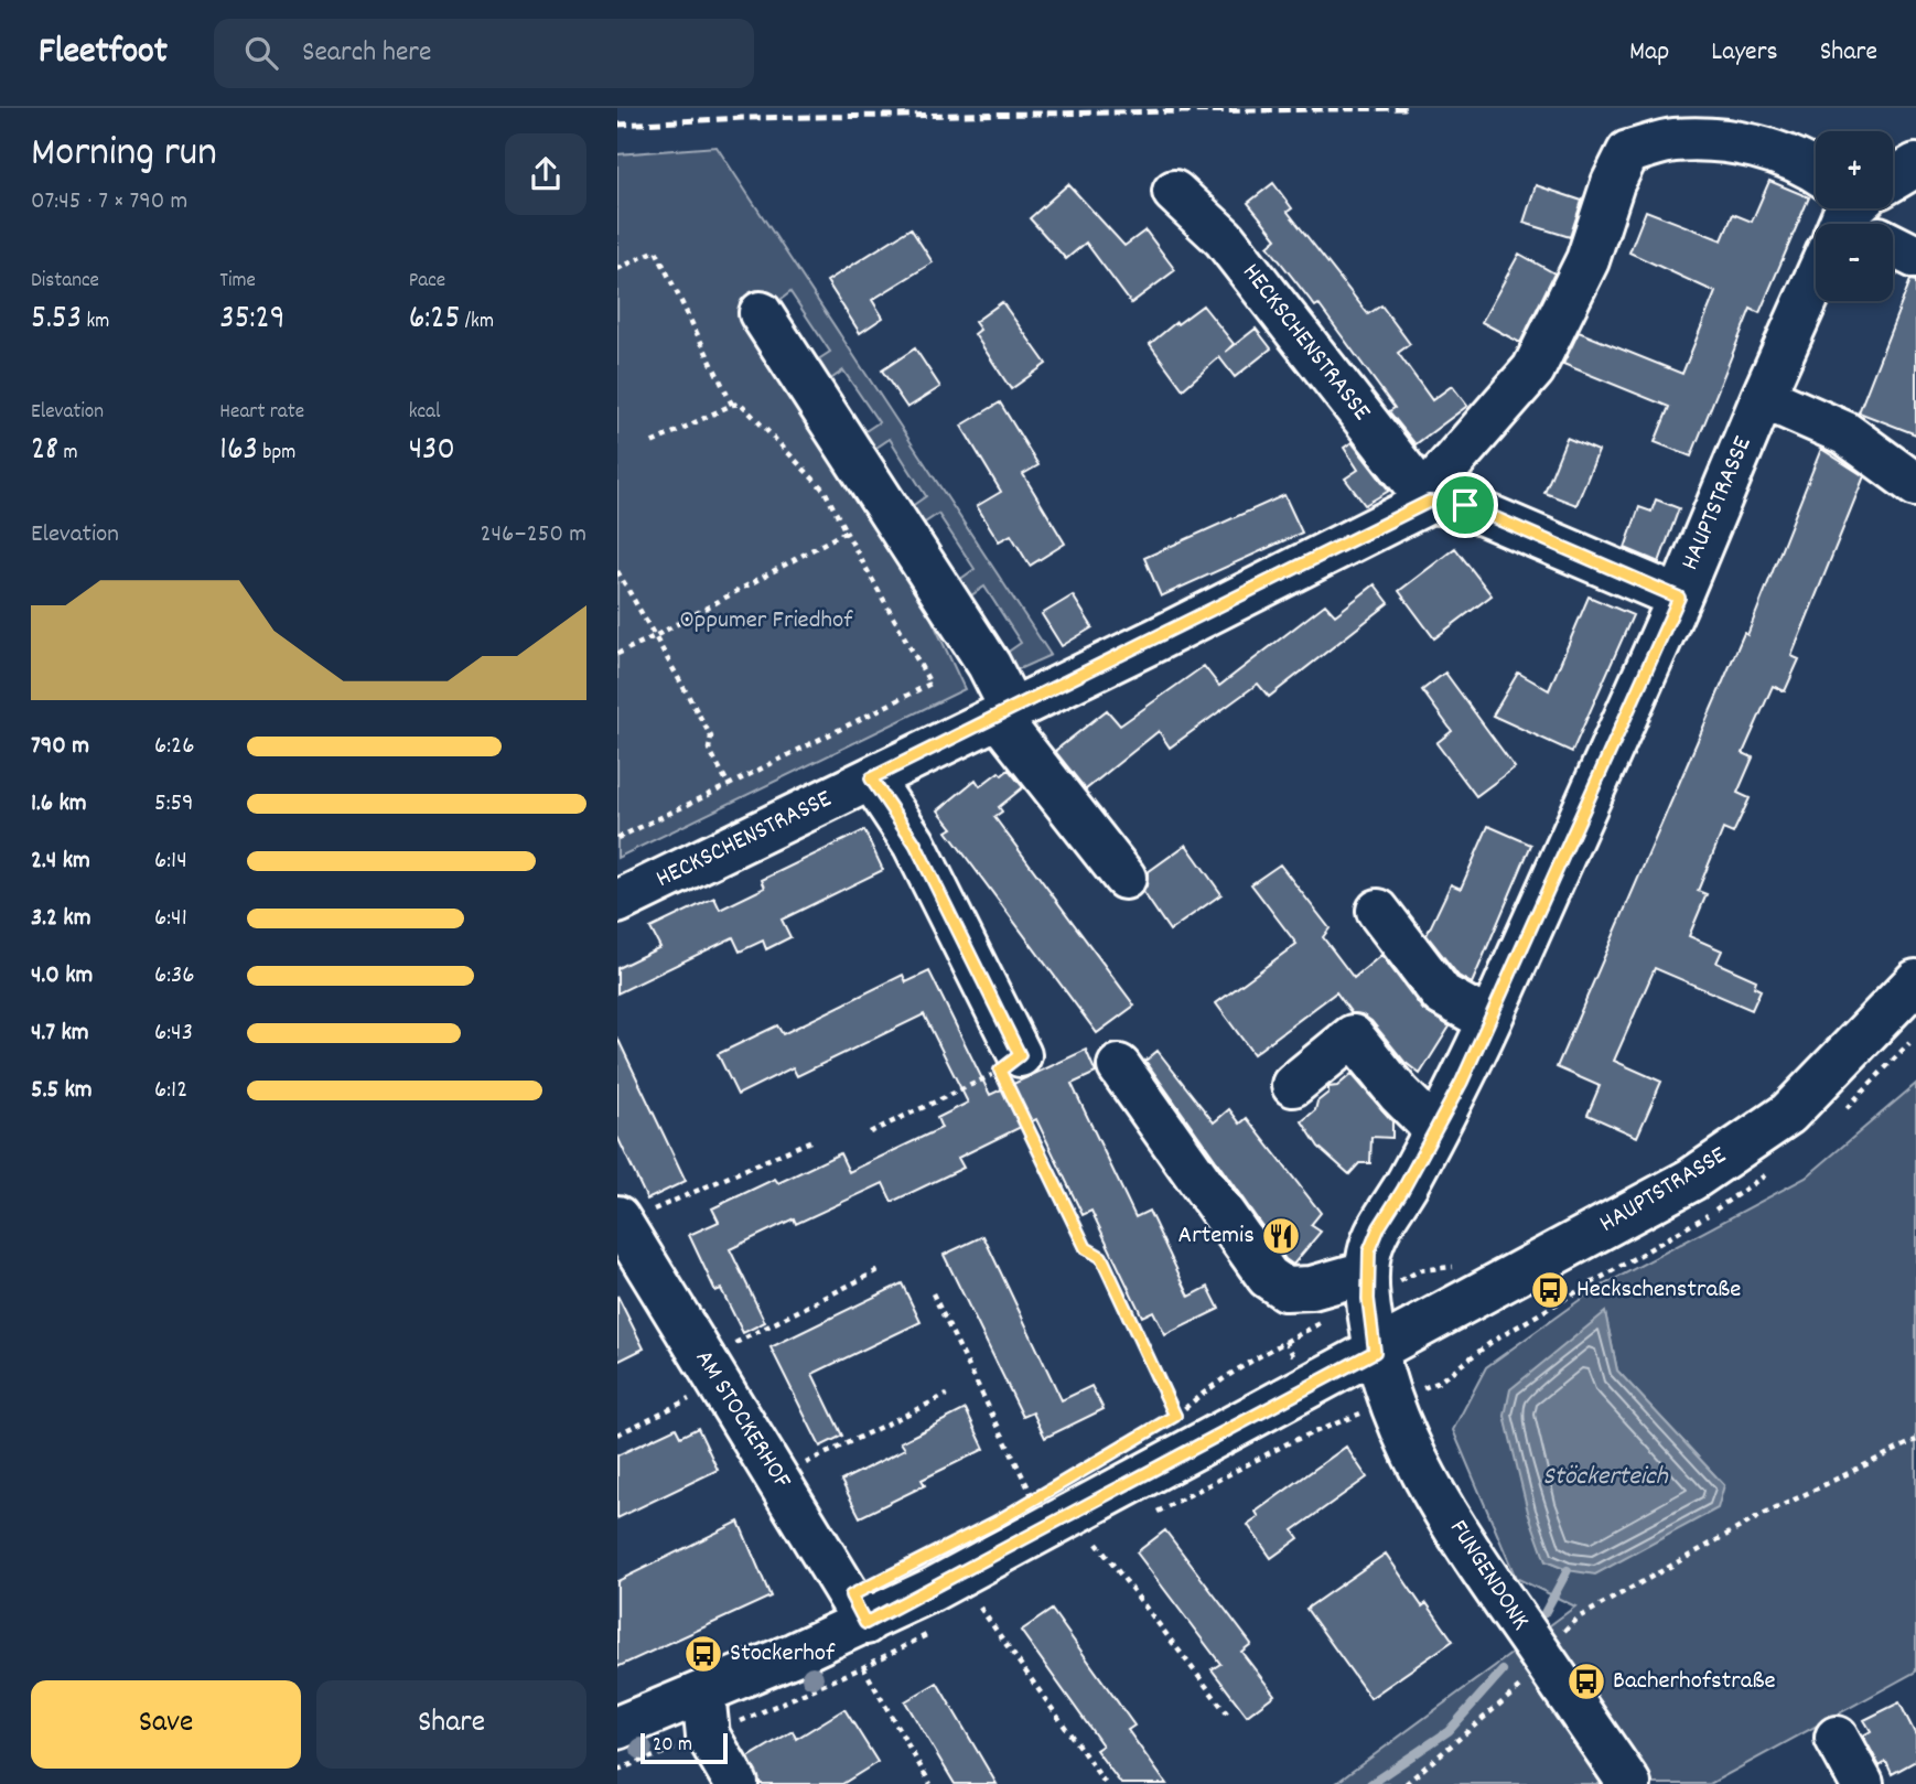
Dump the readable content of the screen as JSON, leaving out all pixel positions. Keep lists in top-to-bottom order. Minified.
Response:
{"streets":{"street":["HECKSCHENSTRASSE","HAUPTSTRASSE","AM STOCKERHOF","FUNGENDONK"]},"crossings":[["HAUPTSTRASSE","AM STOCKERHOF"],["HAUPTSTRASSE","FUNGENDONK"]],"water":["Stöckerteich"],"parks":["Oppumer Friedhof"],"places":{"restaurant":["Artemis"],"bus stop":["Heckschenstraße","Stockerhof","Bacherhofstraße"]},"scale_bar":"20 m","page":{"header":"Fleetfoot","search":"Search here","nav":["Map","Layers","Share"],"heading":["Morning run","07:45 · 7 × 790 m"],"map_buttons":["+","−"],"stats":[["Distance","5.53 km"],["Time","35:29"],["Pace","6:25 /km"],["Elevation","28 m"],["Heart rate","163 bpm"],["kcal","430"]],"chart":["Elevation","246–250 m"],"list":[{"name":"790 m","note":"6:26"},{"name":"1.6 km","note":"5:59"},{"name":"2.4 km","note":"6:14"},{"name":"3.2 km","note":"6:41"},{"name":"4.0 km","note":"6:36"},{"name":"4.7 km","note":"6:43"},{"name":"5.5 km","note":"6:12"}],"buttons":["Save","Share"],"scale":"20 m"}}
